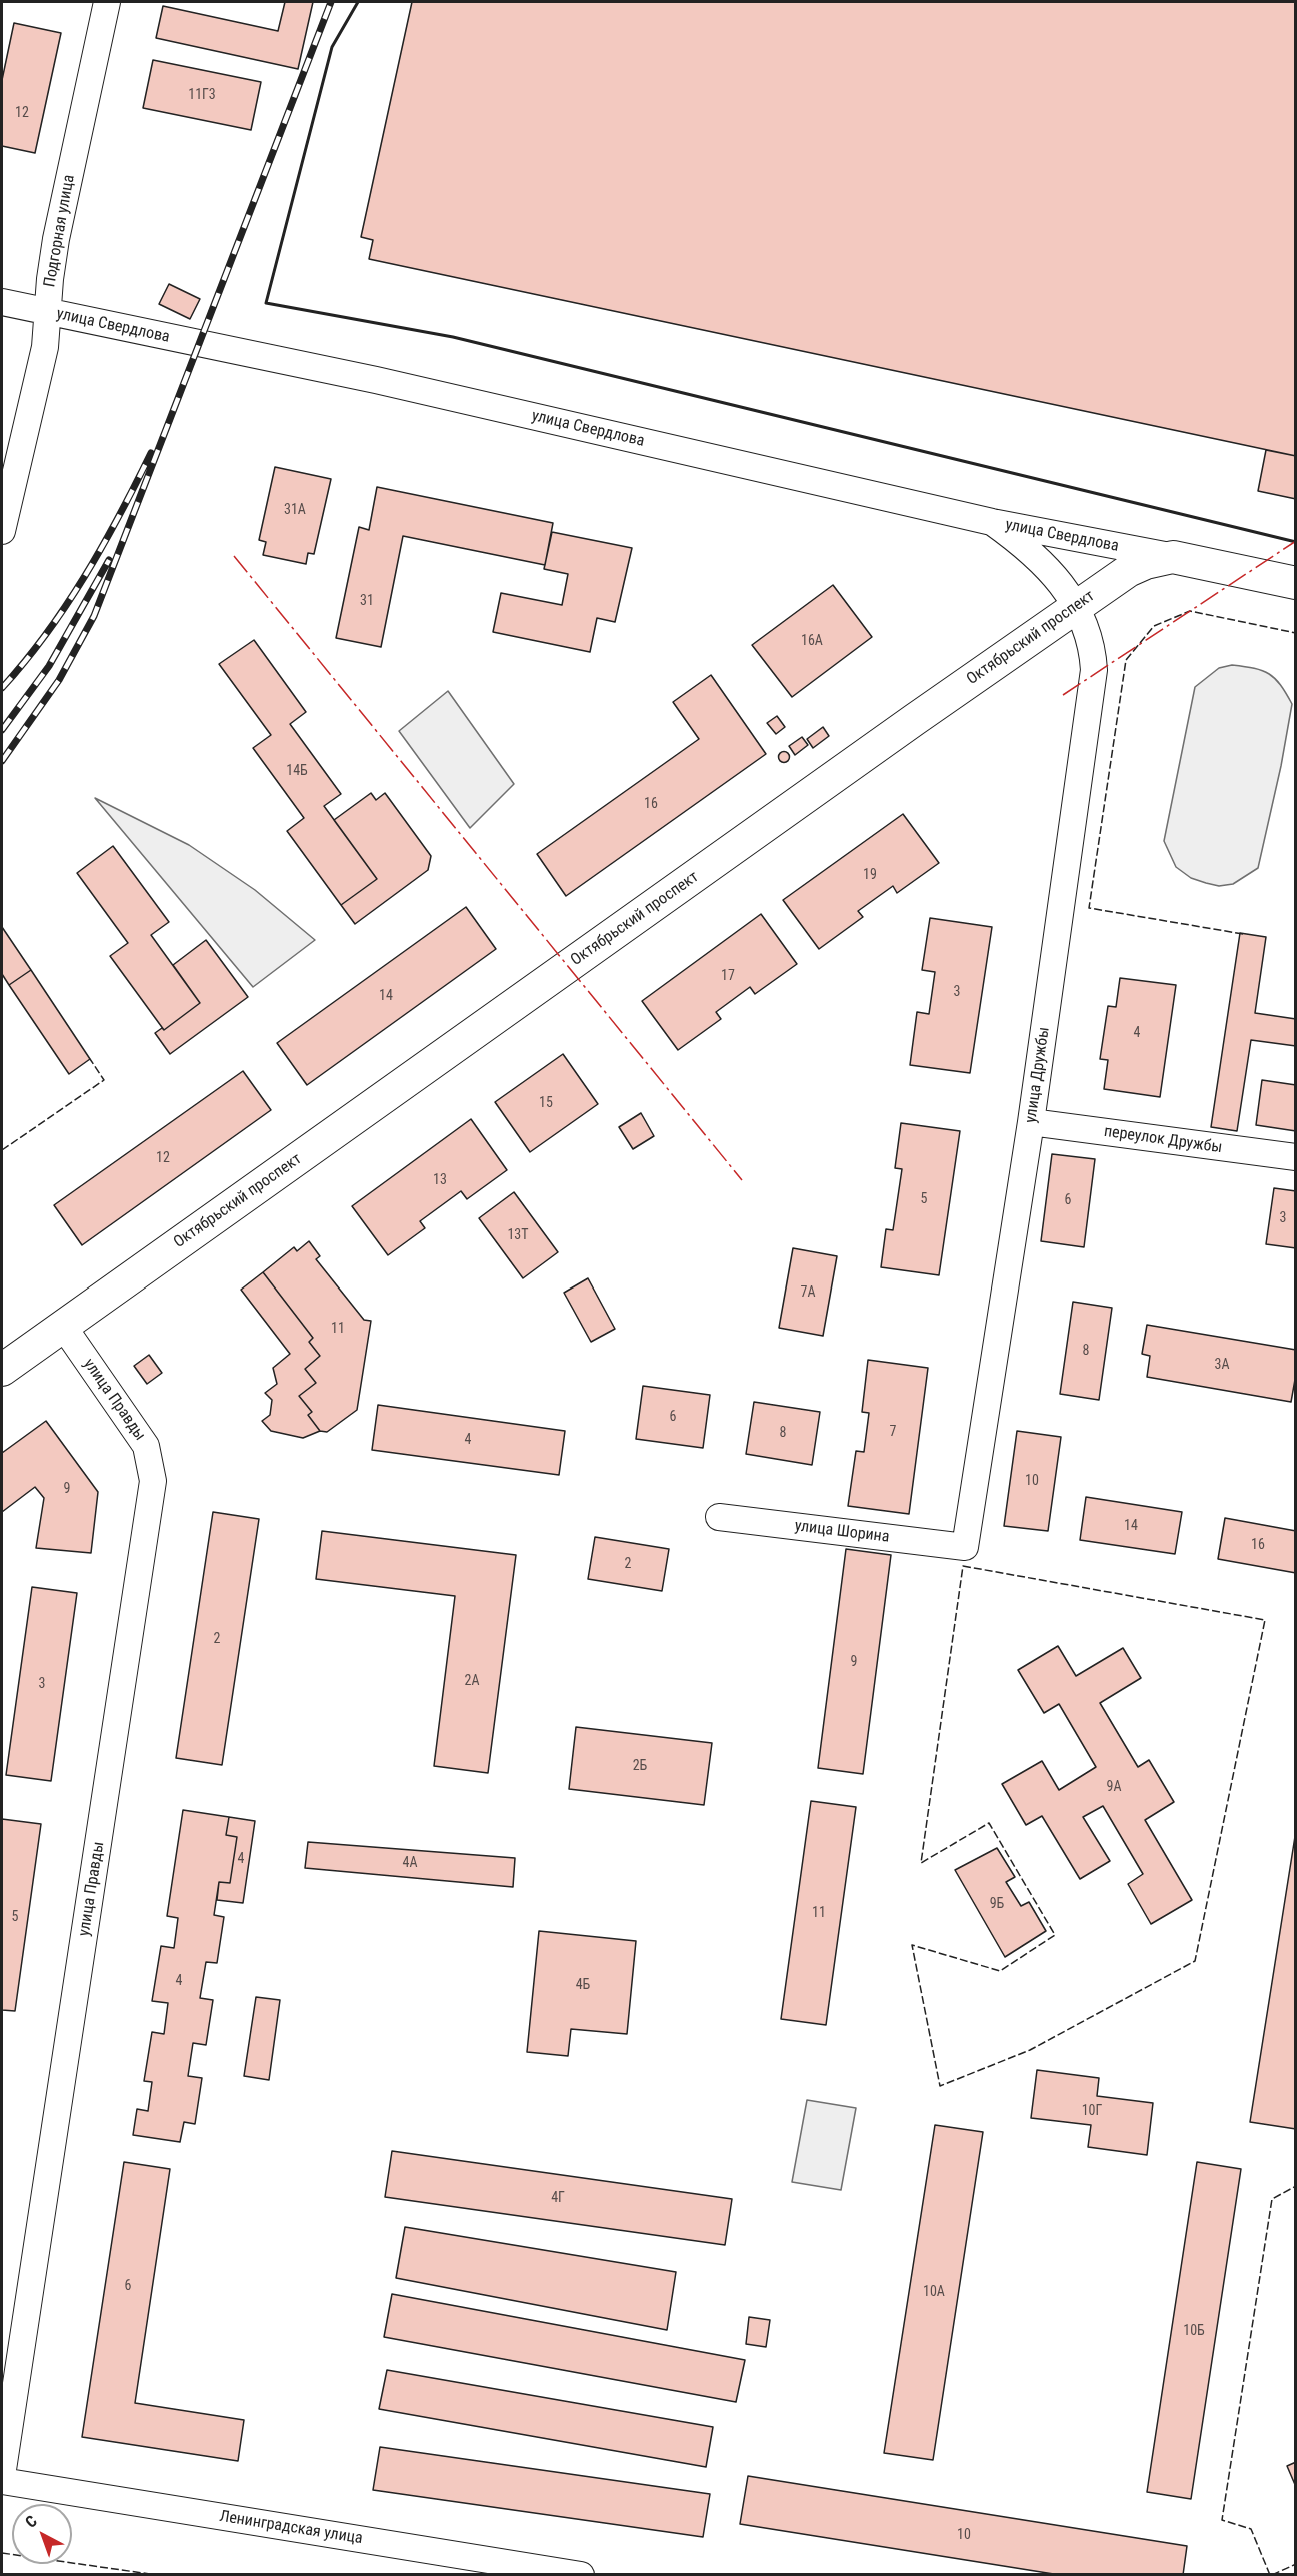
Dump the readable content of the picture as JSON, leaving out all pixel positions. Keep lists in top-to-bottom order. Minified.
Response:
{"streets":{"main road":["Октябрьский проспект"],"street":["Подгорная улица","улица Свердлова","улица Дружбы","переулок Дружбы","улица Правды","улица Шорина","Ленинградская улица"]},"crossings":[["Подгорная улица","улица Свердлова"],["улица Свердлова","Октябрьский проспект"],["улица Свердлова","улица Дружбы"],["Октябрьский проспект","улица Дружбы"],["Октябрьский проспект","улица Правды"],["улица Дружбы","переулок Дружбы"],["улица Дружбы","улица Шорина"]],"house_numbers":["11Г3","12","31А","31","16А","14Б","16","19","17","3","14","4","15","12","13","5","6","3","13Т","7А","11","8","3А","6","7","8","4","10","9","14","16","2","2","9","2А","3","2Б","9А","4","4А","9Б","11","5","4","4Б","10Г","4Г","6","10А","10Б","10"],"north":"top left"}
